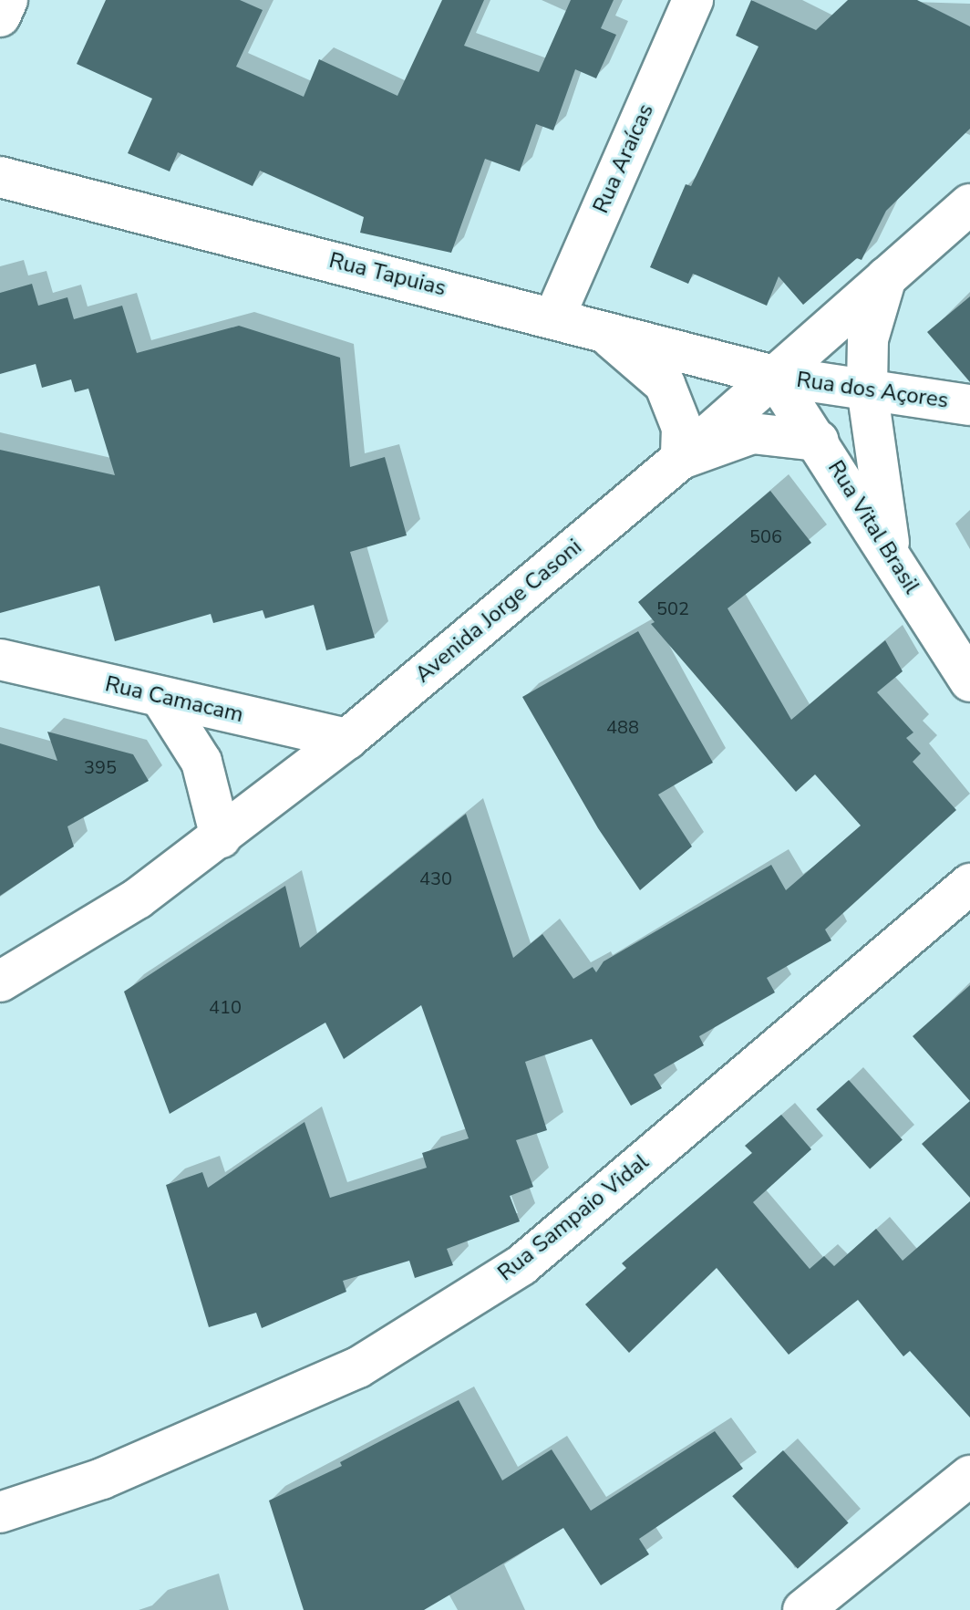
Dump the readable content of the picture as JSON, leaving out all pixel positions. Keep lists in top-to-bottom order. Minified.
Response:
{"streets":{"street":["Rua Araícas","Rua Tapuias","Rua dos Açores","Rua Vital Brasil","Avenida Jorge Casoni","Rua Camacam","Rua Sampaio Vidal"]},"crossings":[["Rua Araícas","Rua Tapuias"],["Rua Tapuias","Rua dos Açores"],["Rua Tapuias","Rua Vital Brasil"],["Rua Tapuias","Avenida Jorge Casoni"],["Rua dos Açores","Rua Vital Brasil"],["Rua dos Açores","Avenida Jorge Casoni"],["Rua Vital Brasil","Avenida Jorge Casoni"],["Avenida Jorge Casoni","Rua Camacam"]],"house_numbers":["506","502","488","395","430","410"]}
